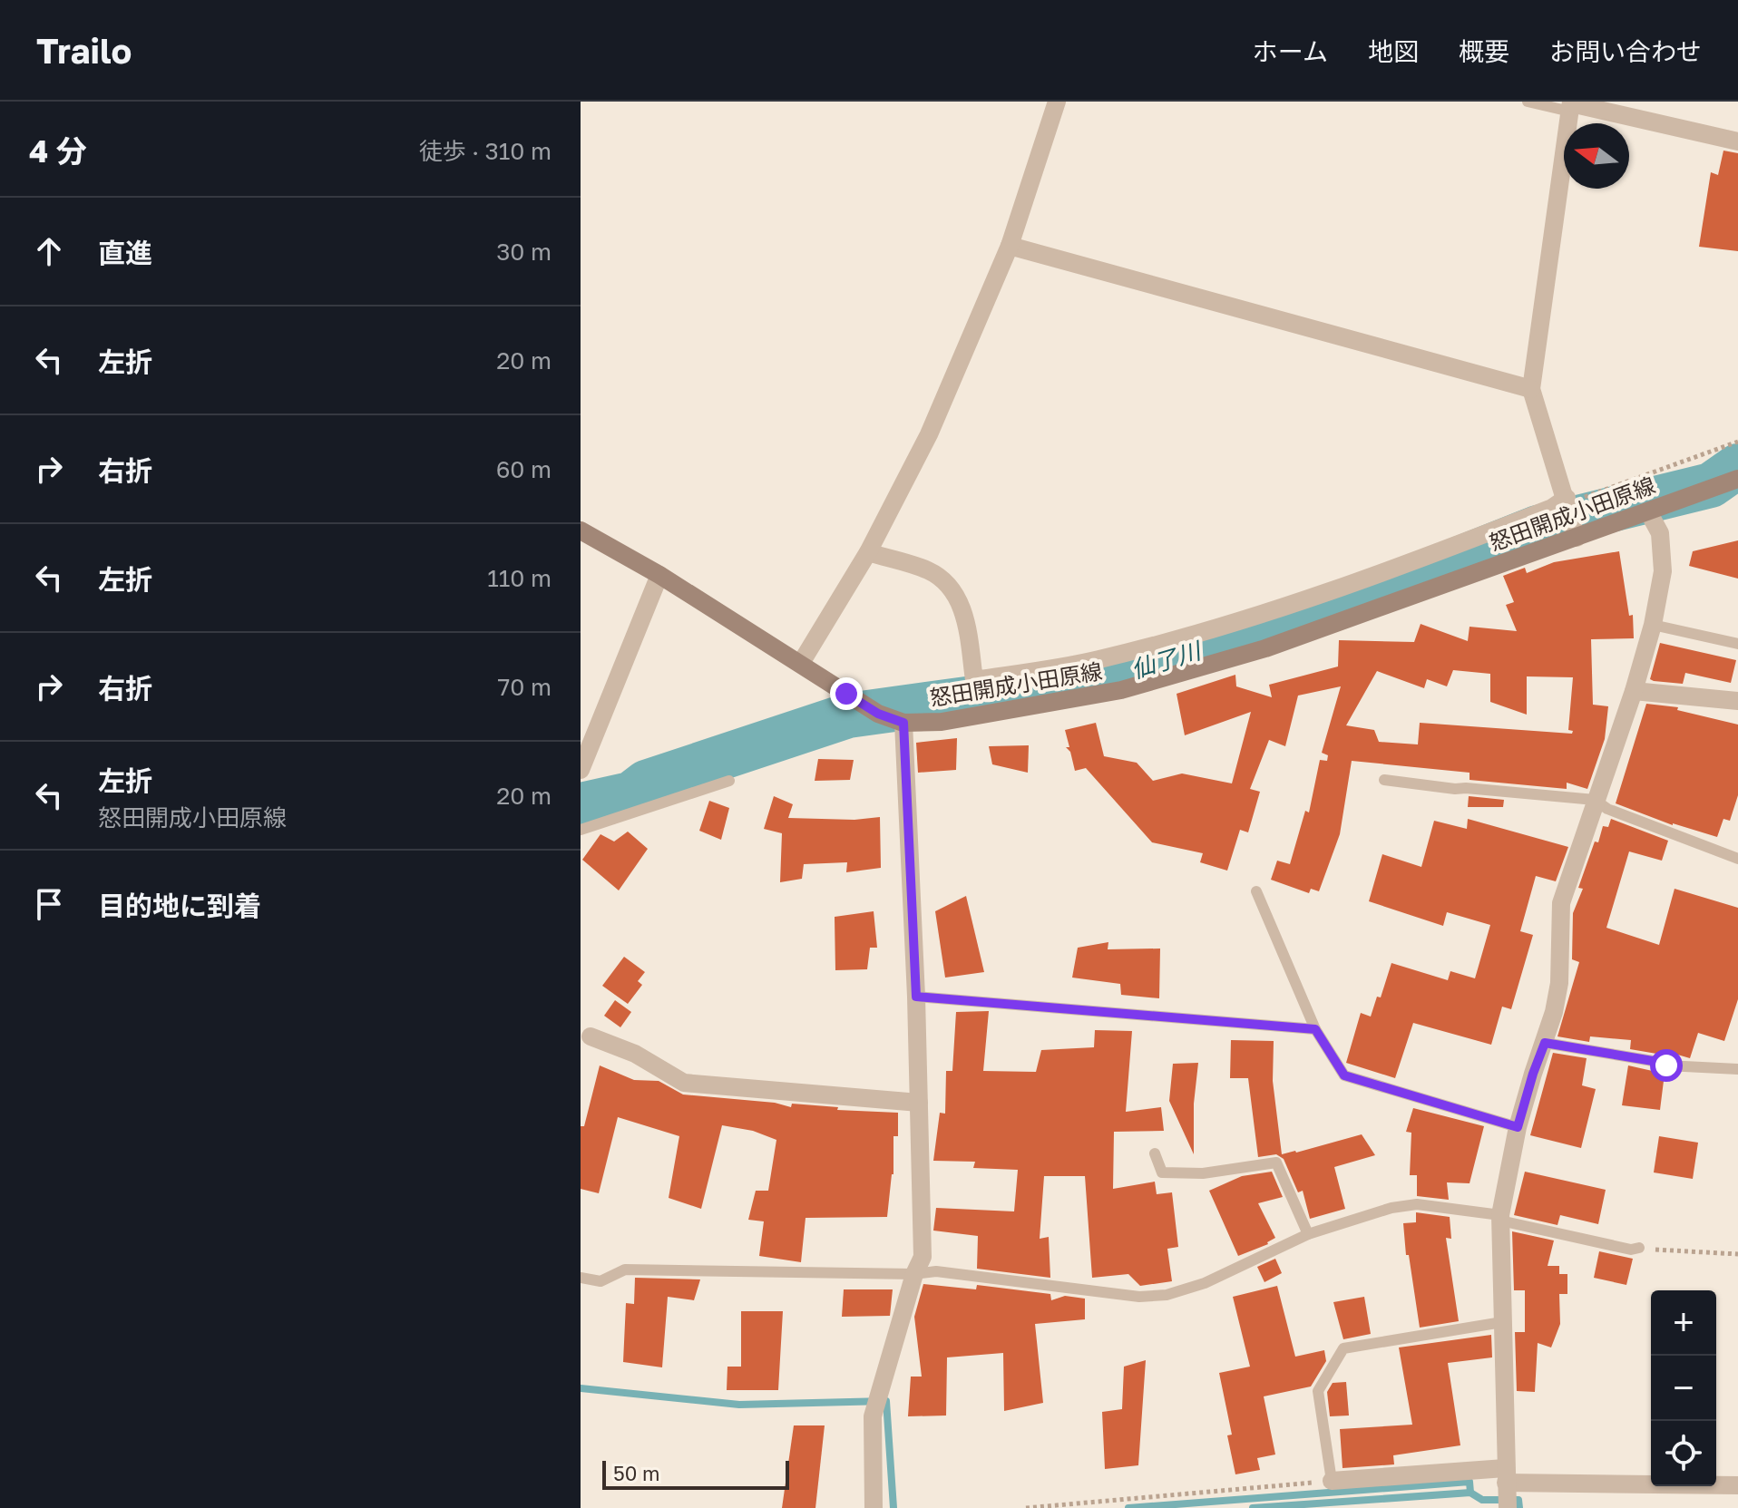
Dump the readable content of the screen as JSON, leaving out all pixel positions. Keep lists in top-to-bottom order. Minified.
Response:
{"streets":{"main road":["怒田開成小田原線"]},"water":["仙了川"],"scale_bar":"50 m","north":"left","page":{"header":"Trailo","nav":["ホーム","地図","概要","お問い合わせ"],"heading":["4 分","徒歩 · 310 m"],"list":[["直進","30 m"],["左折","20 m"],["右折","60 m"],["左折","110 m"],["右折","70 m"],["左折","怒田開成小田原線","20 m"],"目的地に到着"],"map_buttons":["+","−"],"scale":"50 m"}}
